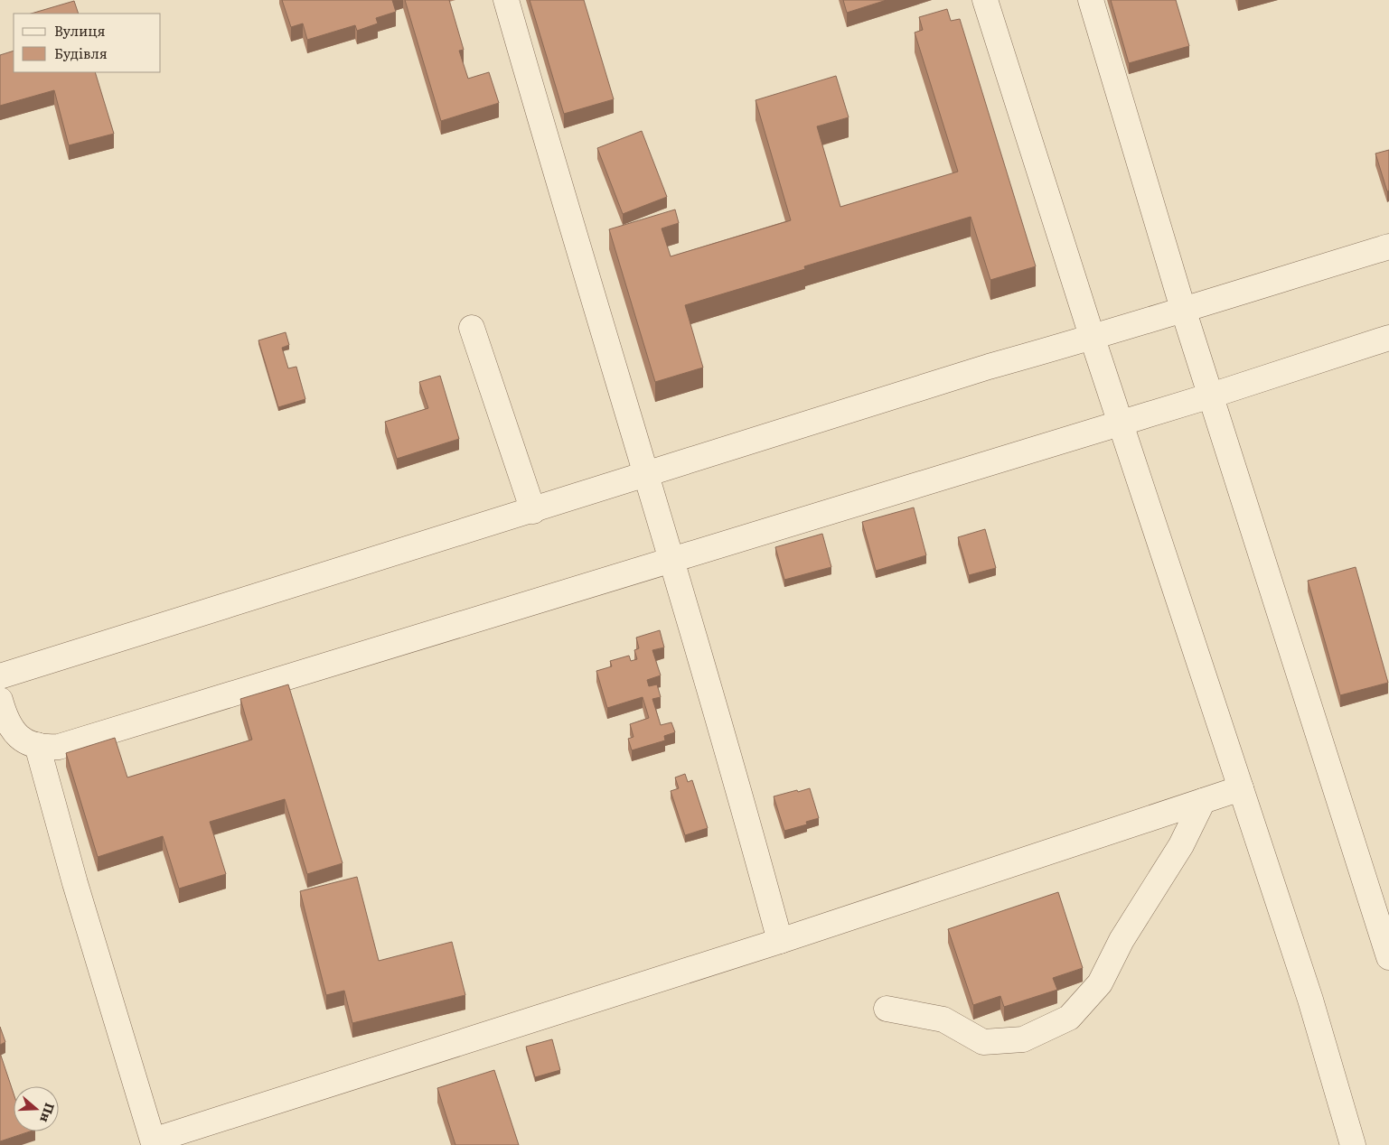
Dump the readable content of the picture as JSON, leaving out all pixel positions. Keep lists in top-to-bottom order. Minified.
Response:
{"legend":["Вулиця","Будівля"],"north":"right"}
